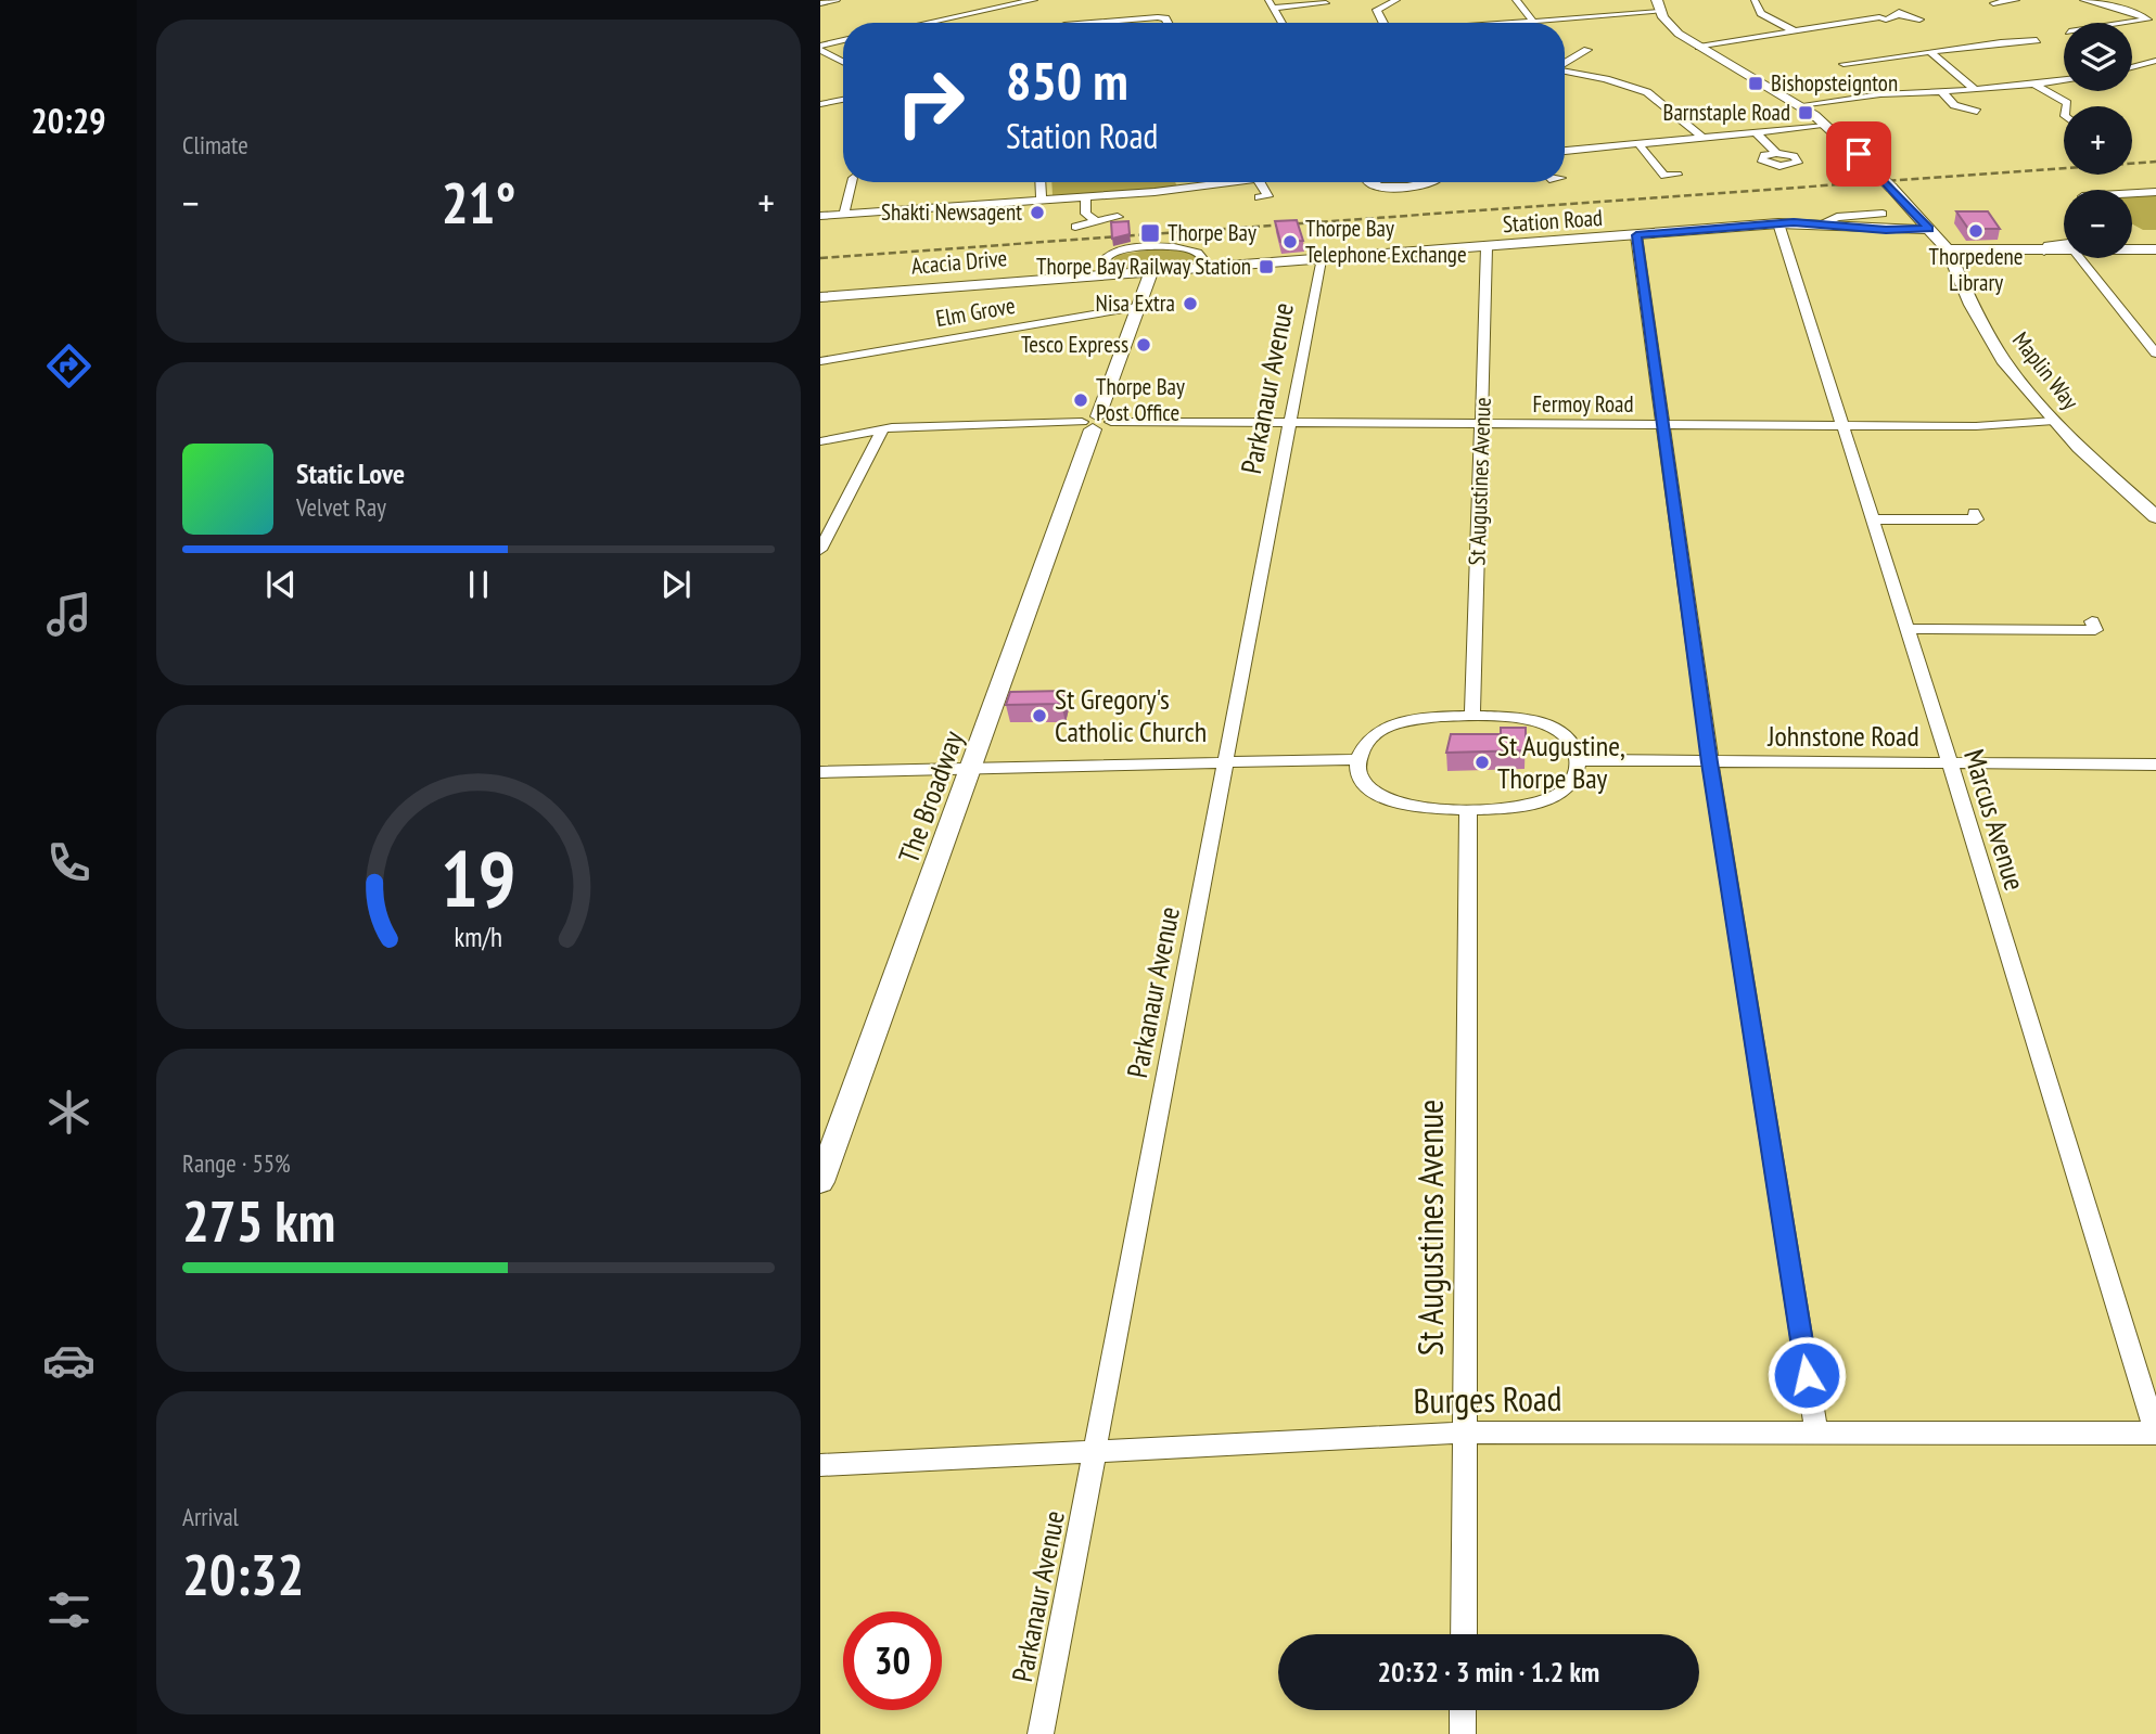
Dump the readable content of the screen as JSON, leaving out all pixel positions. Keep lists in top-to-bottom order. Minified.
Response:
{"streets":{"street":["Station Road","Acacia Drive","Elm Grove","Maplin Way","Parkanaur Avenue","Fermoy Road","St Augustines Avenue","Johnstone Road","The Broadway","Marcus Avenue","Burges Road"]},"crossings":[["Station Road","Acacia Drive"],["Station Road","Maplin Way"],["Station Road","St Augustines Avenue"],["Station Road","Marcus Avenue"],["Acacia Drive","Parkanaur Avenue"],["Acacia Drive","The Broadway"],["Elm Grove","The Broadway"],["Maplin Way","Fermoy Road"],["Parkanaur Avenue","Fermoy Road"],["Parkanaur Avenue","Burges Road"],["Fermoy Road","St Augustines Avenue"],["Fermoy Road","The Broadway"],["Fermoy Road","Marcus Avenue"],["St Augustines Avenue","Burges Road"],["Johnstone Road","Marcus Avenue"],["Marcus Avenue","Burges Road"]],"places":{"transit":["Bishopsteignton","Barnstaple Road","Thorpe Bay","Thorpe Bay Railway Station"],"other":["Shakti Newsagent","Thorpedene Library","Thorpe Bay Telephone Exchange","Nisa Extra","Tesco Express","Thorpe Bay Post Office","St Gregory's Catholic Church","St Augustine, Thorpe Bay"]},"page":{"tabs":"20:29","tile":["Climate",["Range · 55%","275 km"],["Arrival","20:32"]],"map_buttons":["+","−"],"turn":["850 m","Station Road"],"heat":["−","21°","+"],"song":["Static Love","Velvet Ray"],"limit":"30","trip":"20:32 · 3 min · 1.2 km","gauge":["19","km/h"]}}
